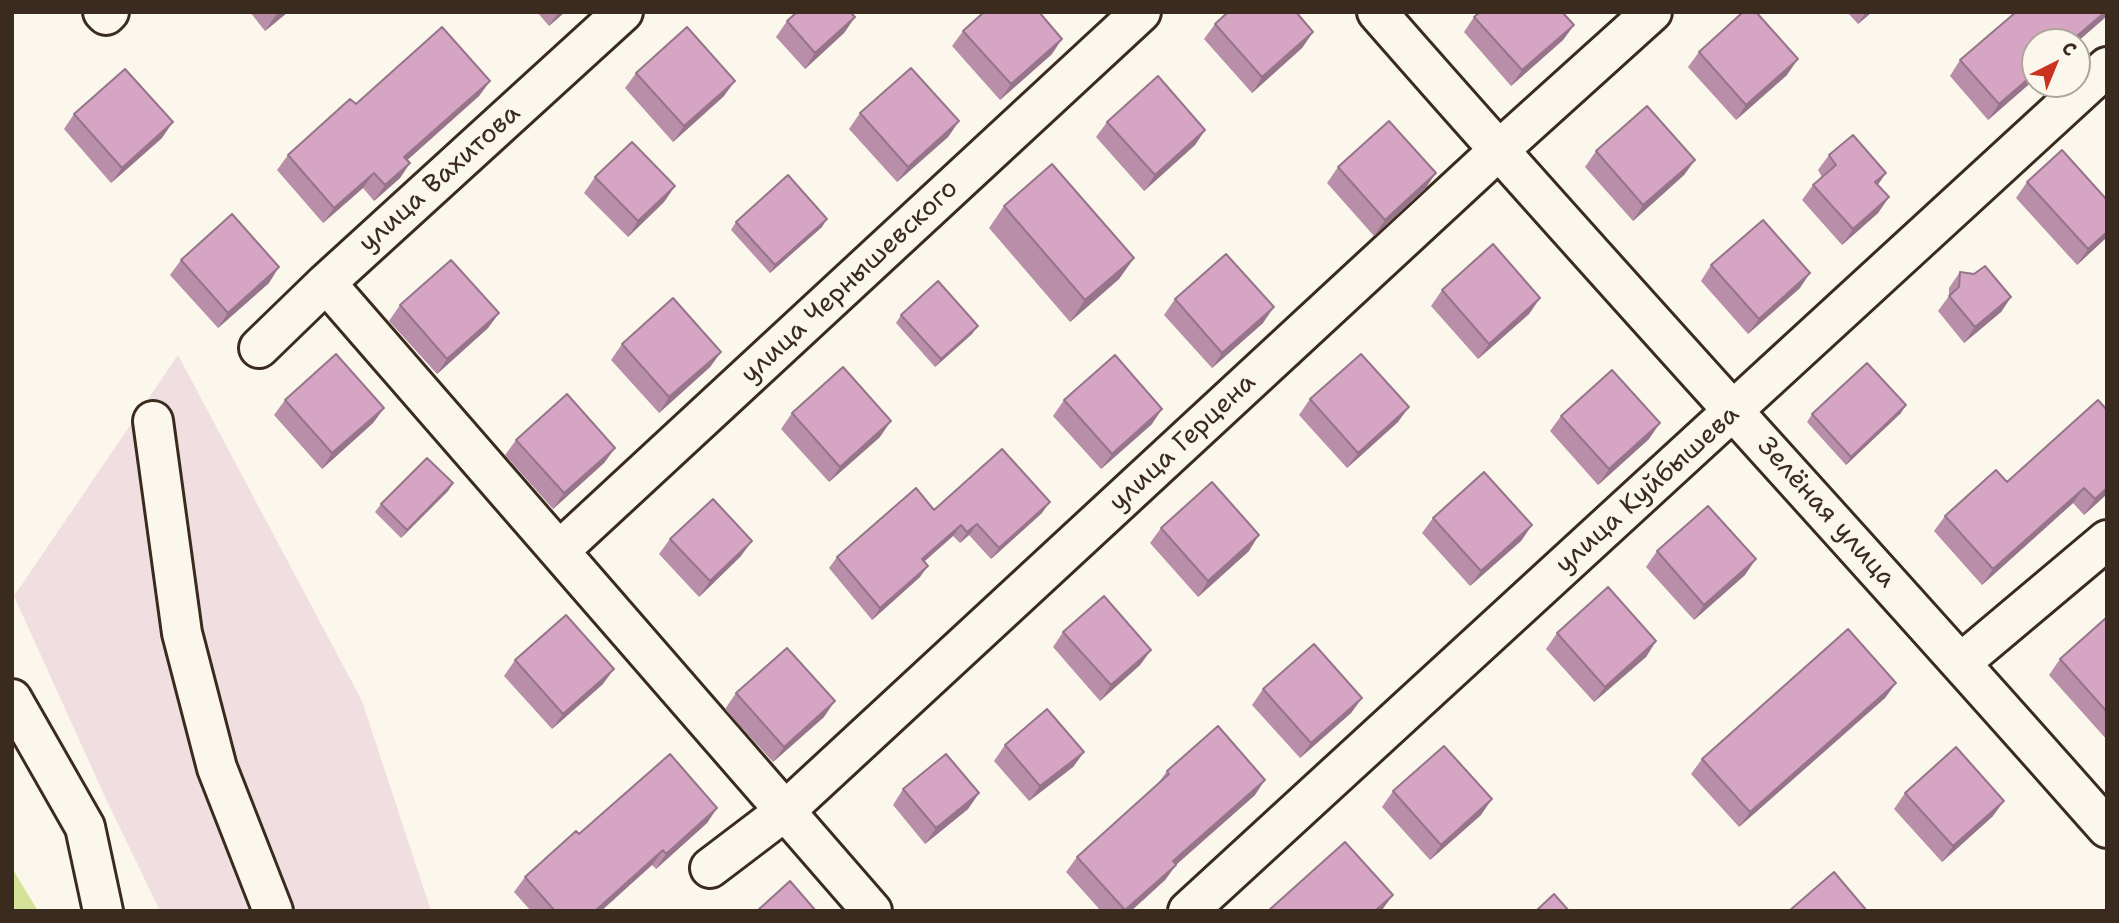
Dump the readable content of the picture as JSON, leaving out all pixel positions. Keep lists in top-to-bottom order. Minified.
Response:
{"streets":{"street":["улица Вахитова","улица Чернышевского","улица Герцена","улица Куйбышева","Зелёная улица"]},"crossings":[["улица Герцена","Зелёная улица"],["улица Куйбышева","Зелёная улица"]],"north":"top right"}
